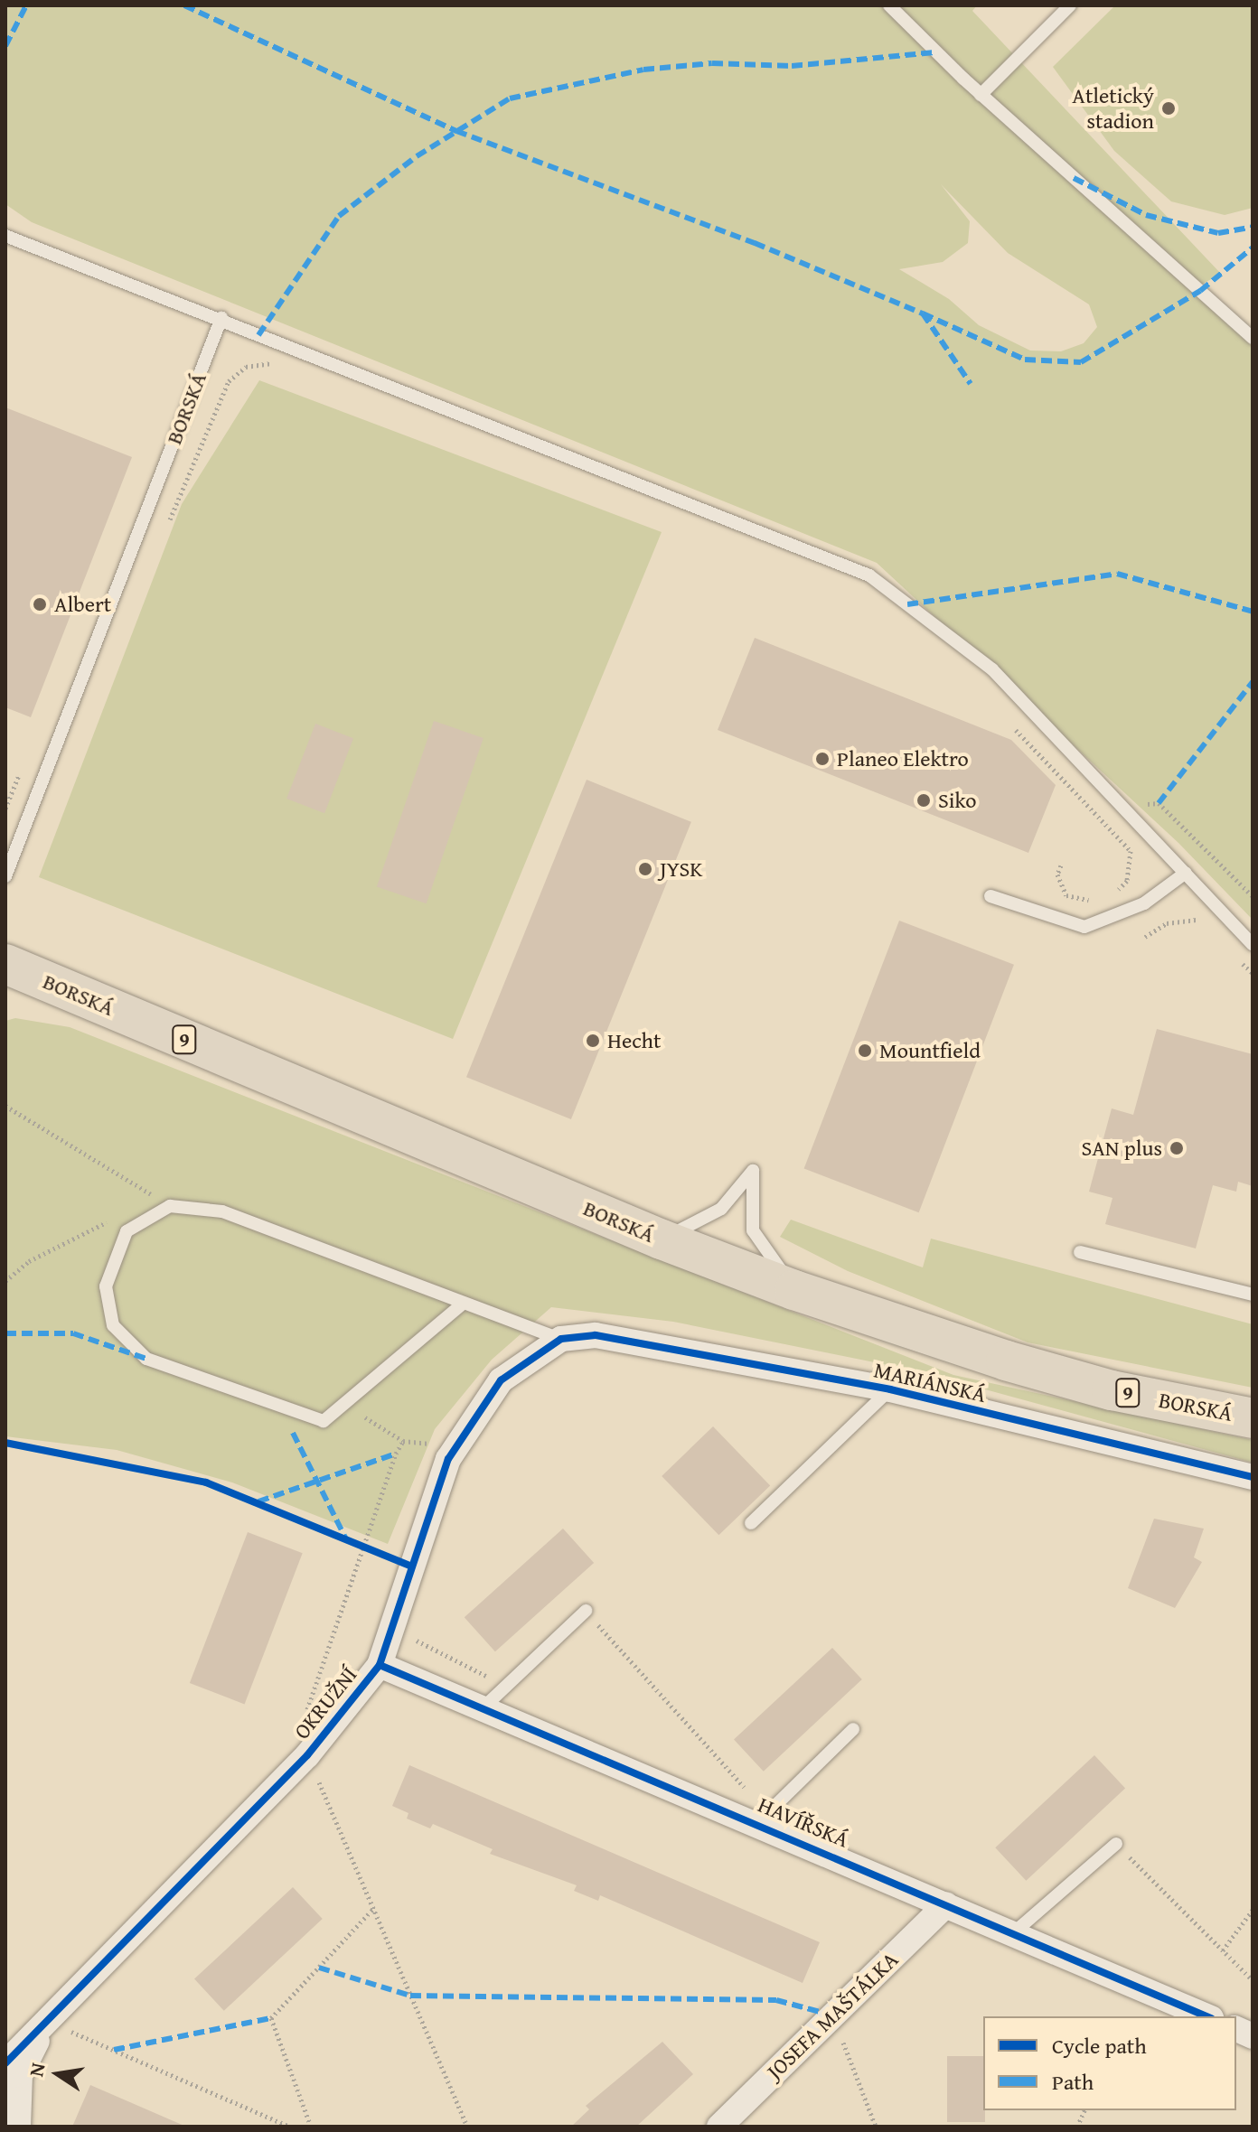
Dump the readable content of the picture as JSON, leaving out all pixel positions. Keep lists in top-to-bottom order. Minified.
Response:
{"streets":{"main road":["BORSKÁ","9"],"street":["MARIÁNSKÁ","OKRUŽNÍ","HAVÍŘSKÁ","JOSEFA MAŠTÁLKA"]},"crossings":[["MARIÁNSKÁ","OKRUŽNÍ"],["OKRUŽNÍ","HAVÍŘSKÁ"],["HAVÍŘSKÁ","JOSEFA MAŠTÁLKA"]],"places":["Atletický stadion","Albert","Planeo Elektro","Siko","JYSK","Hecht","Mountfield","SAN plus"],"legend":["Cycle path","Path"],"north":"left"}
